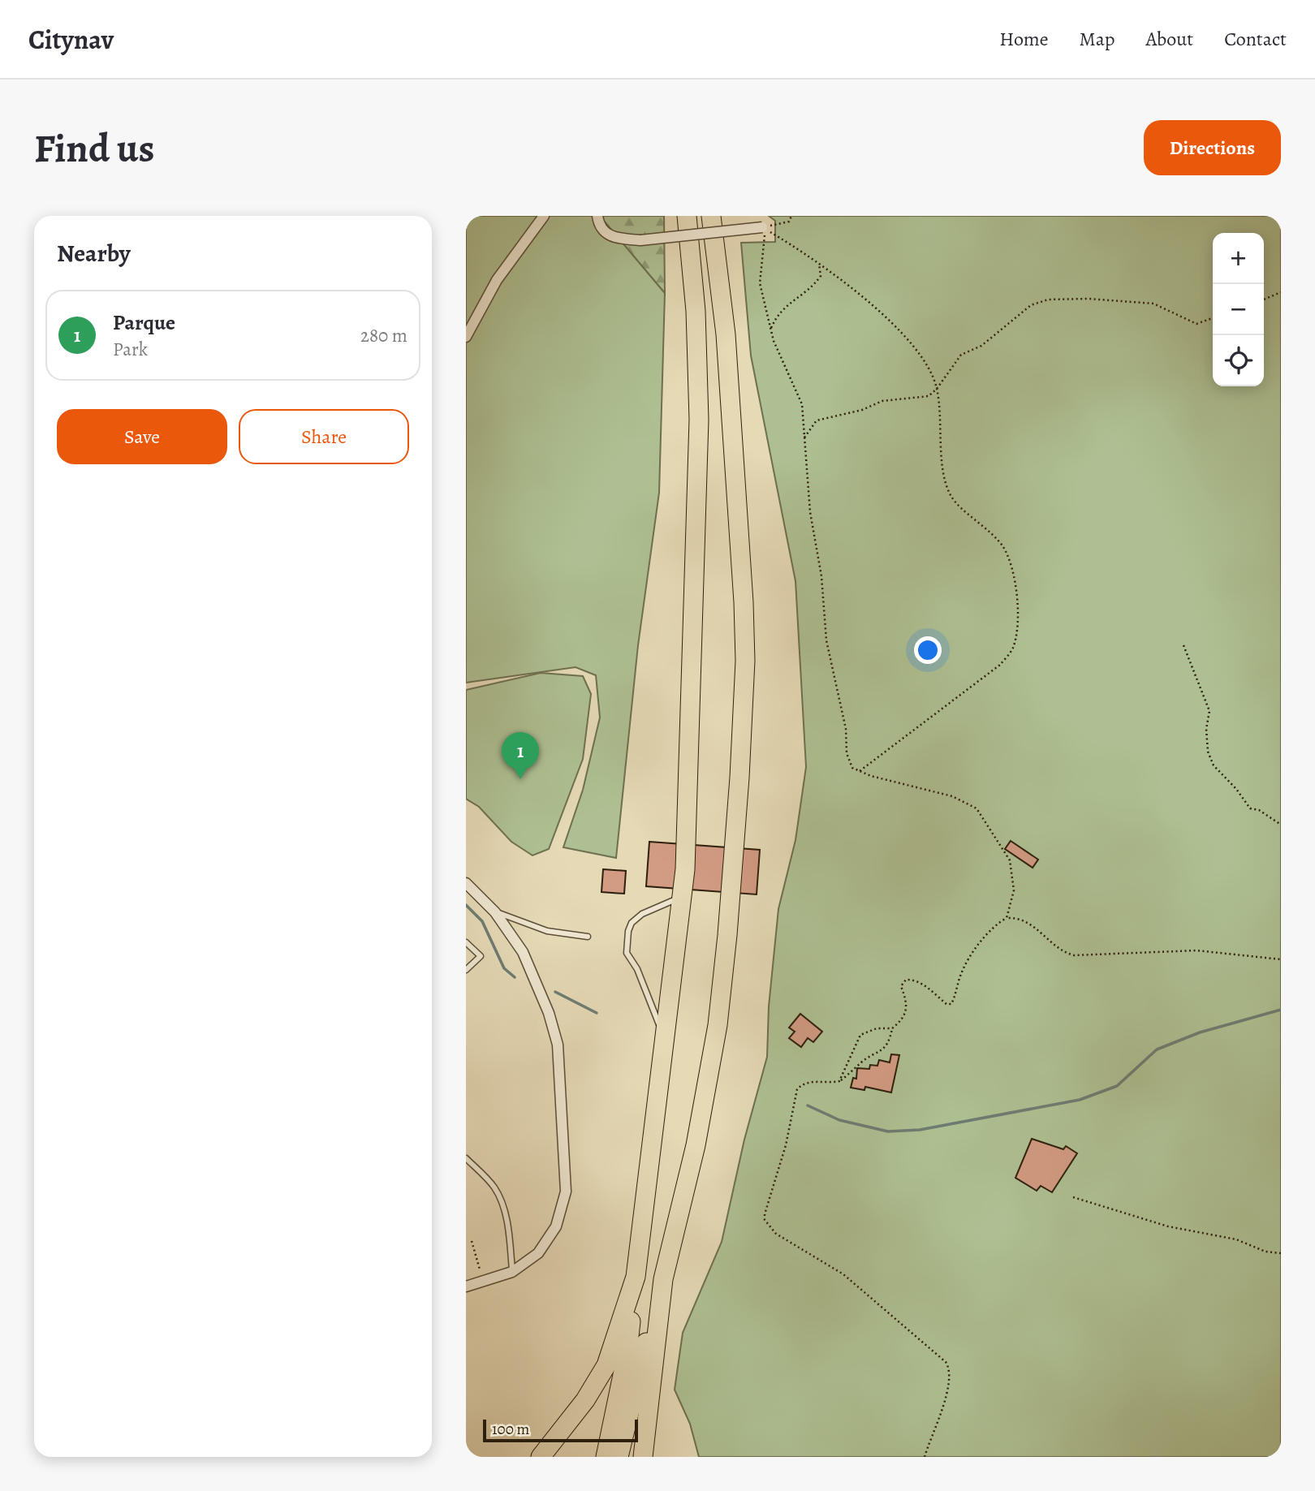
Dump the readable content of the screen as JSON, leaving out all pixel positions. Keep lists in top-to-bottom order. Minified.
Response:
{"scale_bar":"100 m","page":{"header":"Citynav","nav":["Home","Map","About","Contact"],"buttons":["Directions",["Save","Share"]],"title":"Find us","heading":"Nearby","map_buttons":["+","−"],"list":[{"mark":"1","name":"Parque","note":"Park","value":"280 m"}],"pins":"1","scale":"100 m"}}
